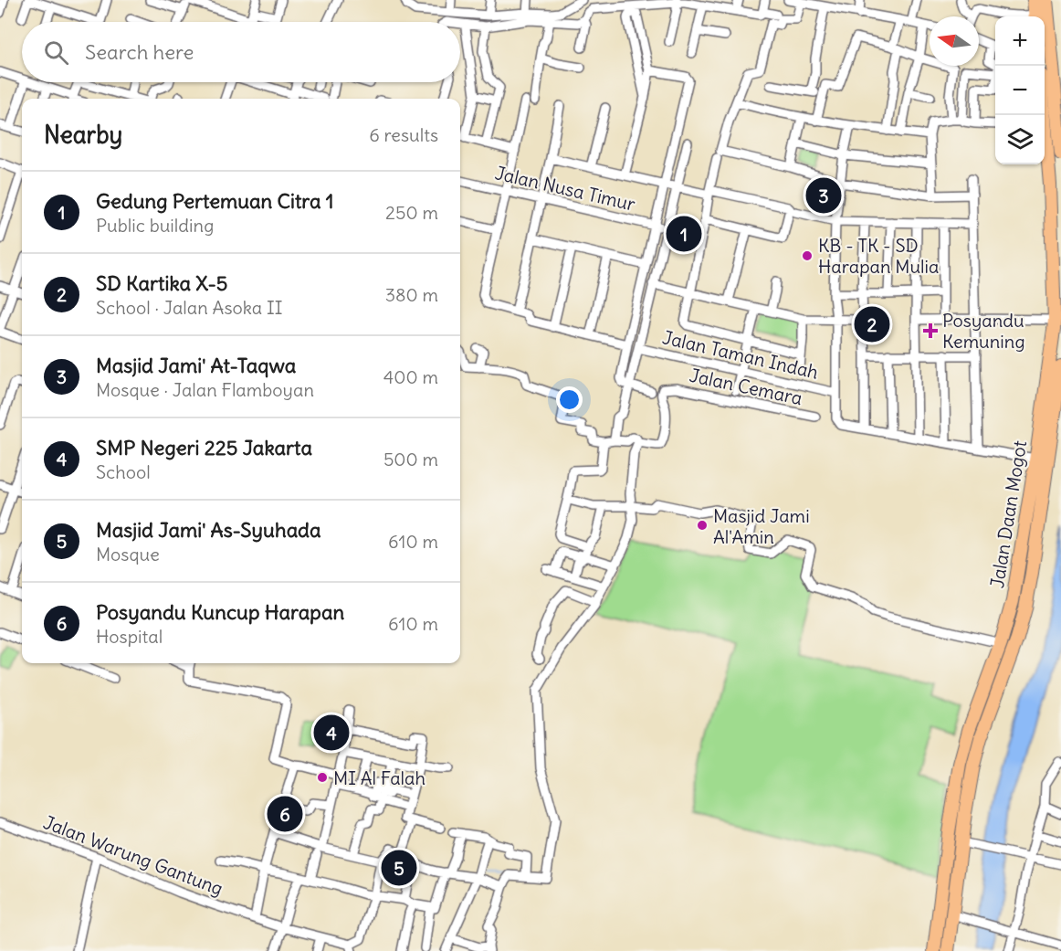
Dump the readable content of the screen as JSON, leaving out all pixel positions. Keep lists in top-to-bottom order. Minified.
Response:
{"streets":{"highway":["Jalan Daan Mogot"],"street":["Jalan Nusa Timur","Jalan Taman Indah","Jalan Cemara","Jalan Warung Gantung"]},"places":{"other":["KB - TK - SD Harapan Mulia","Masjid Jami Al'Amin","MI Al Falah"],"health":["Posyandu Kemuning"]},"north":"left","page":{"map_buttons":["+","−"],"search":"Search here","heading":["Nearby","6 results"],"list":[{"mark":"1","name":"Gedung Pertemuan Citra 1","note":"Public building","value":"250 m"},{"mark":"2","name":"SD Kartika X-5","note":"School · Jalan Asoka II","value":"380 m"},{"mark":"3","name":"Masjid Jami' At-Taqwa","note":"Mosque · Jalan Flamboyan","value":"400 m"},{"mark":"4","name":"SMP Negeri 225 Jakarta","note":"School","value":"500 m"},{"mark":"5","name":"Masjid Jami' As-Syuhada","note":"Mosque","value":"610 m"},{"mark":"6","name":"Posyandu Kuncup Harapan","note":"Hospital","value":"610 m"}],"pins":["3","1","2","4","6","5"]}}
